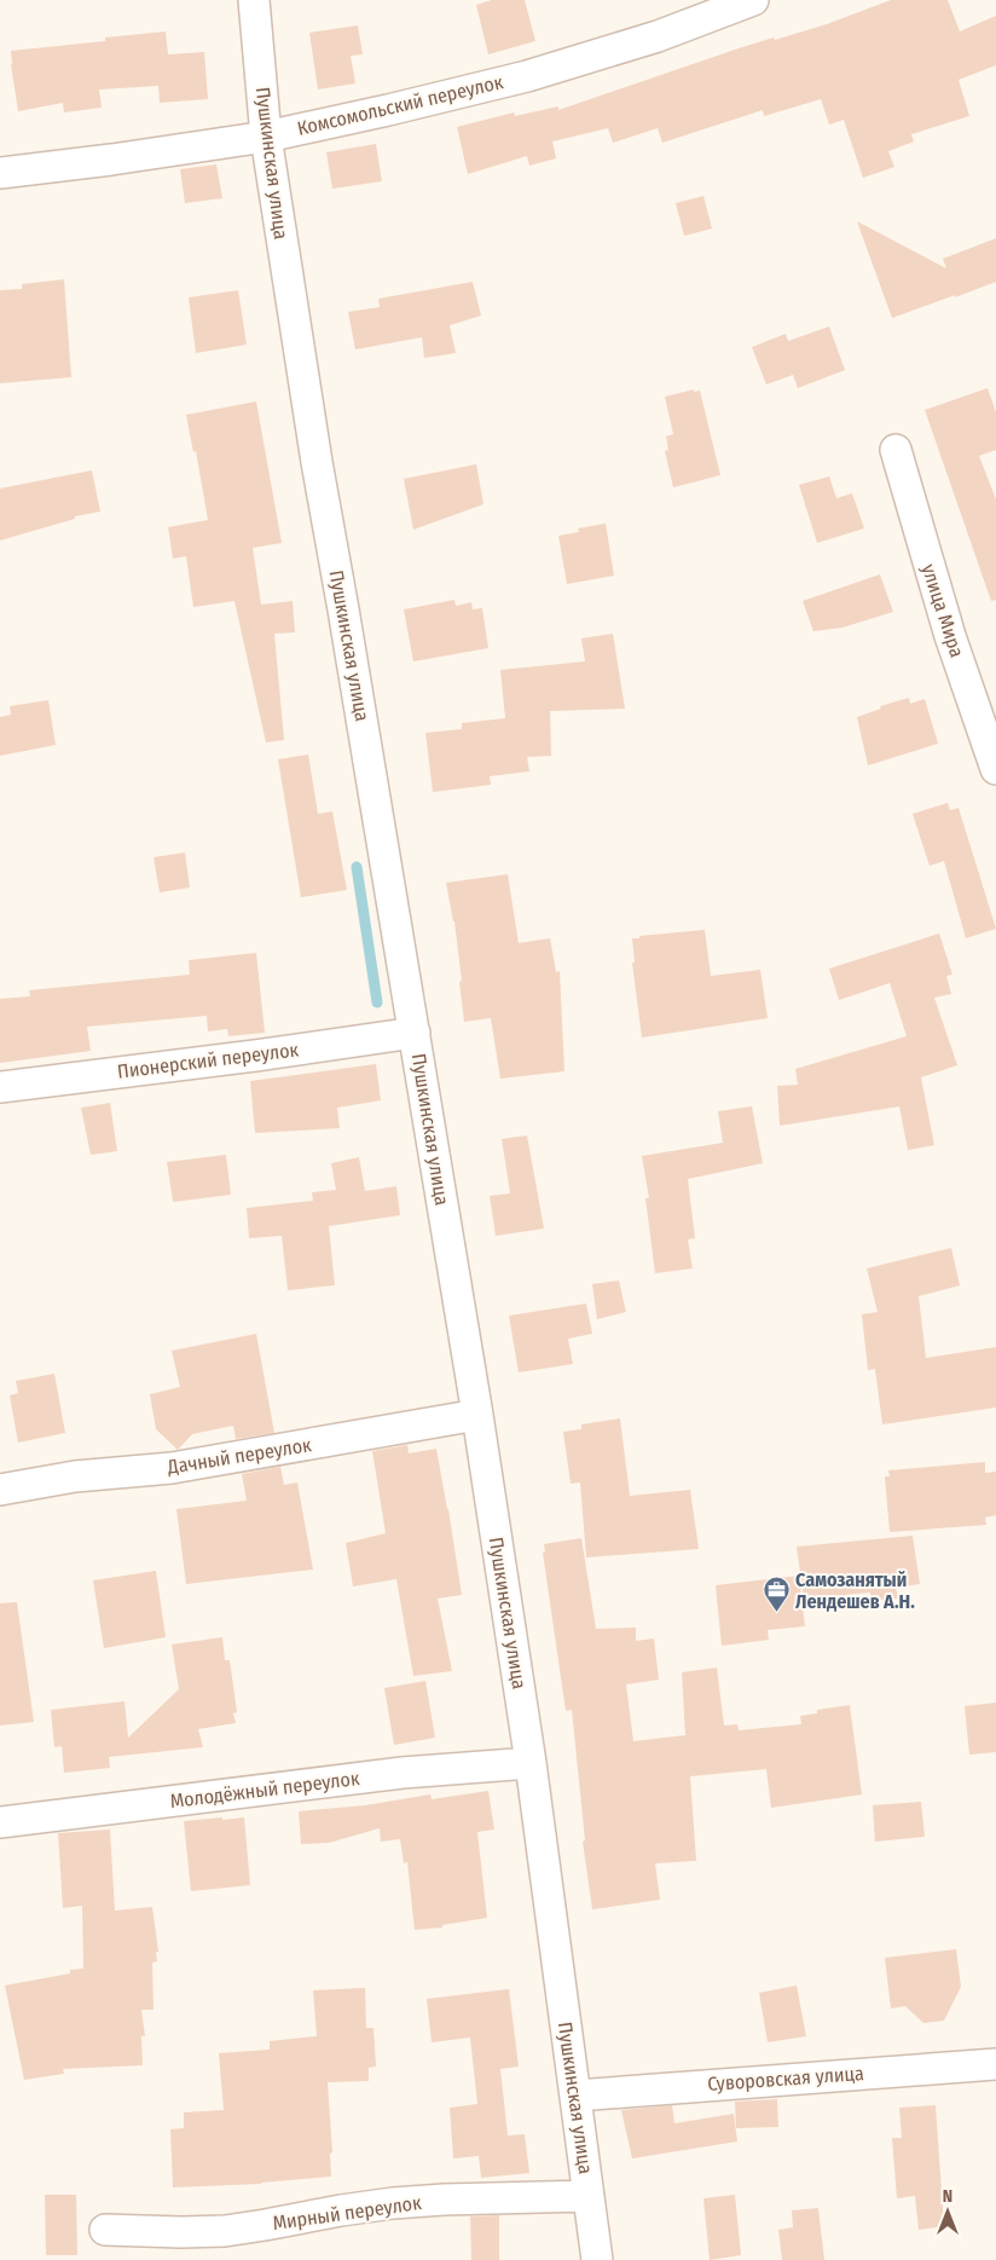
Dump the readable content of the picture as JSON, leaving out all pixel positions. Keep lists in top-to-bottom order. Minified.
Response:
{"streets":{"street":["Комсомольский переулок","Пушкинская улица","улица Мира","Пионерский переулок","Дачный переулок","Молодёжный переулок","Суворовская улица","Мирный переулок"]},"crossings":[["Комсомольский переулок","Пушкинская улица"],["Пушкинская улица","Пионерский переулок"],["Пушкинская улица","Дачный переулок"],["Пушкинская улица","Молодёжный переулок"],["Пушкинская улица","Суворовская улица"],["Пушкинская улица","Мирный переулок"]],"places":{"office":["Самозанятый Лендешев А.Н."]},"north":"top"}
